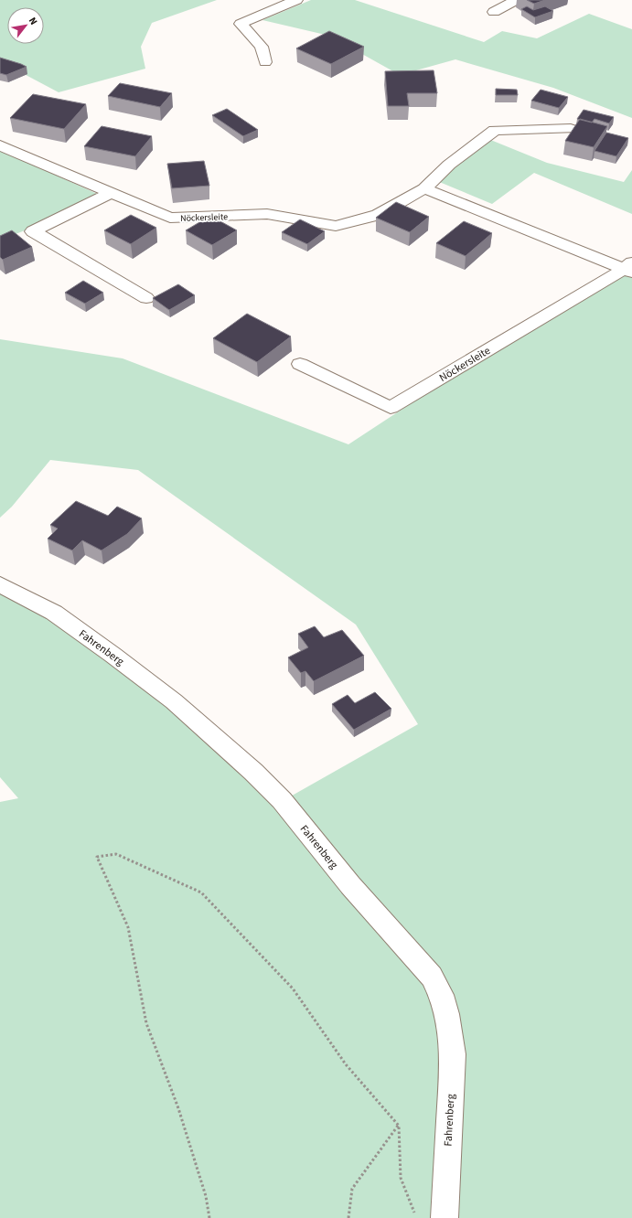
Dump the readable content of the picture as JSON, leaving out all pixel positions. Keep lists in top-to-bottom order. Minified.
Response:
{"streets":{"street":["Nöckersleite","Fahrenberg"]},"north":"top right"}
